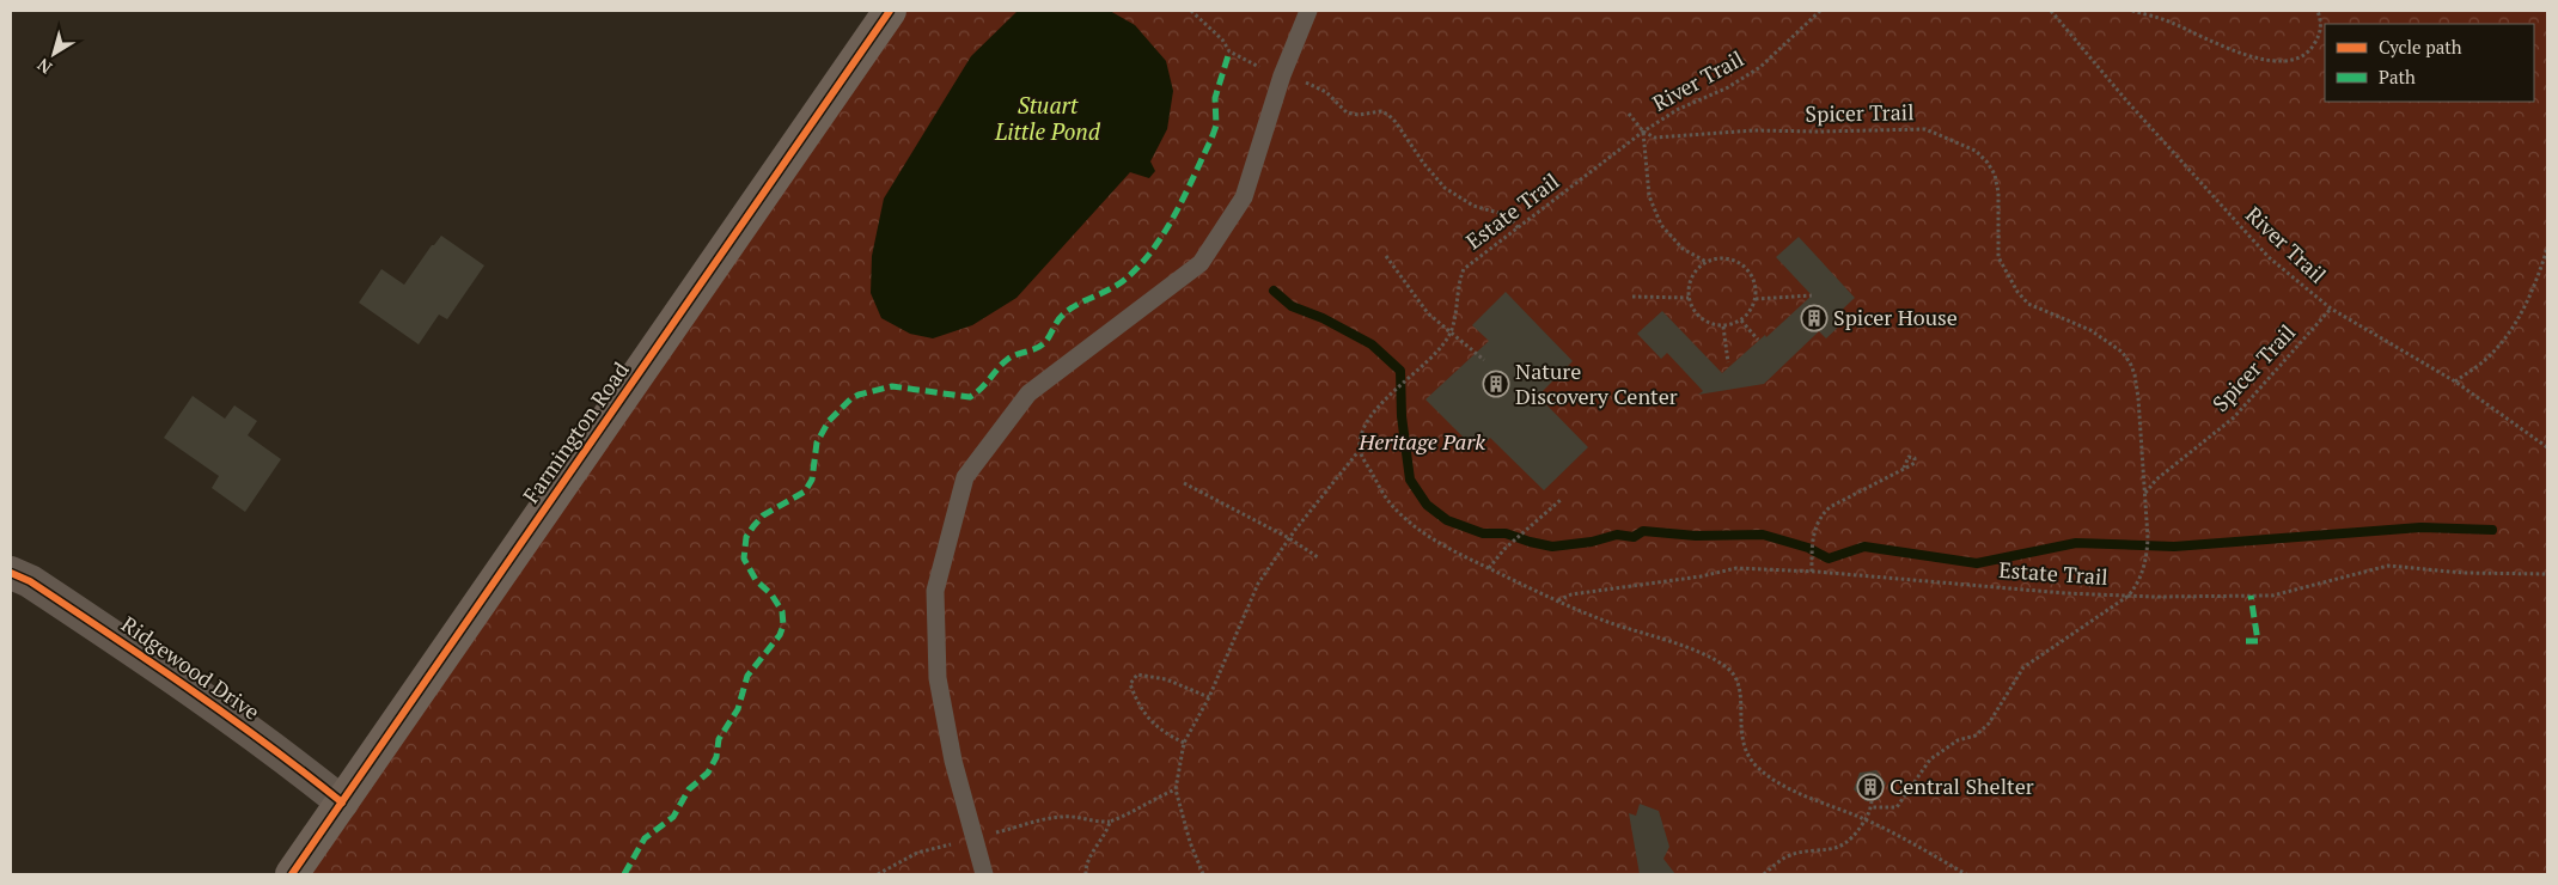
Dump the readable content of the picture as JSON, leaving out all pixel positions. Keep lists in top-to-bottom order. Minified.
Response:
{"streets":{"street":["Farmington Road","Ridgewood Drive"],"path":["River Trail","Spicer Trail","Estate Trail"]},"crossings":[["River Trail","Spicer Trail"],["River Trail","Estate Trail"],["Spicer Trail","Estate Trail"],["Farmington Road","Ridgewood Drive"]],"water":["Stuart Little Pond"],"parks":["Heritage Park"],"places":{"building":["Spicer House","Nature Discovery Center","Central Shelter"]},"legend":["Cycle path","Path"],"north":"bottom left"}
